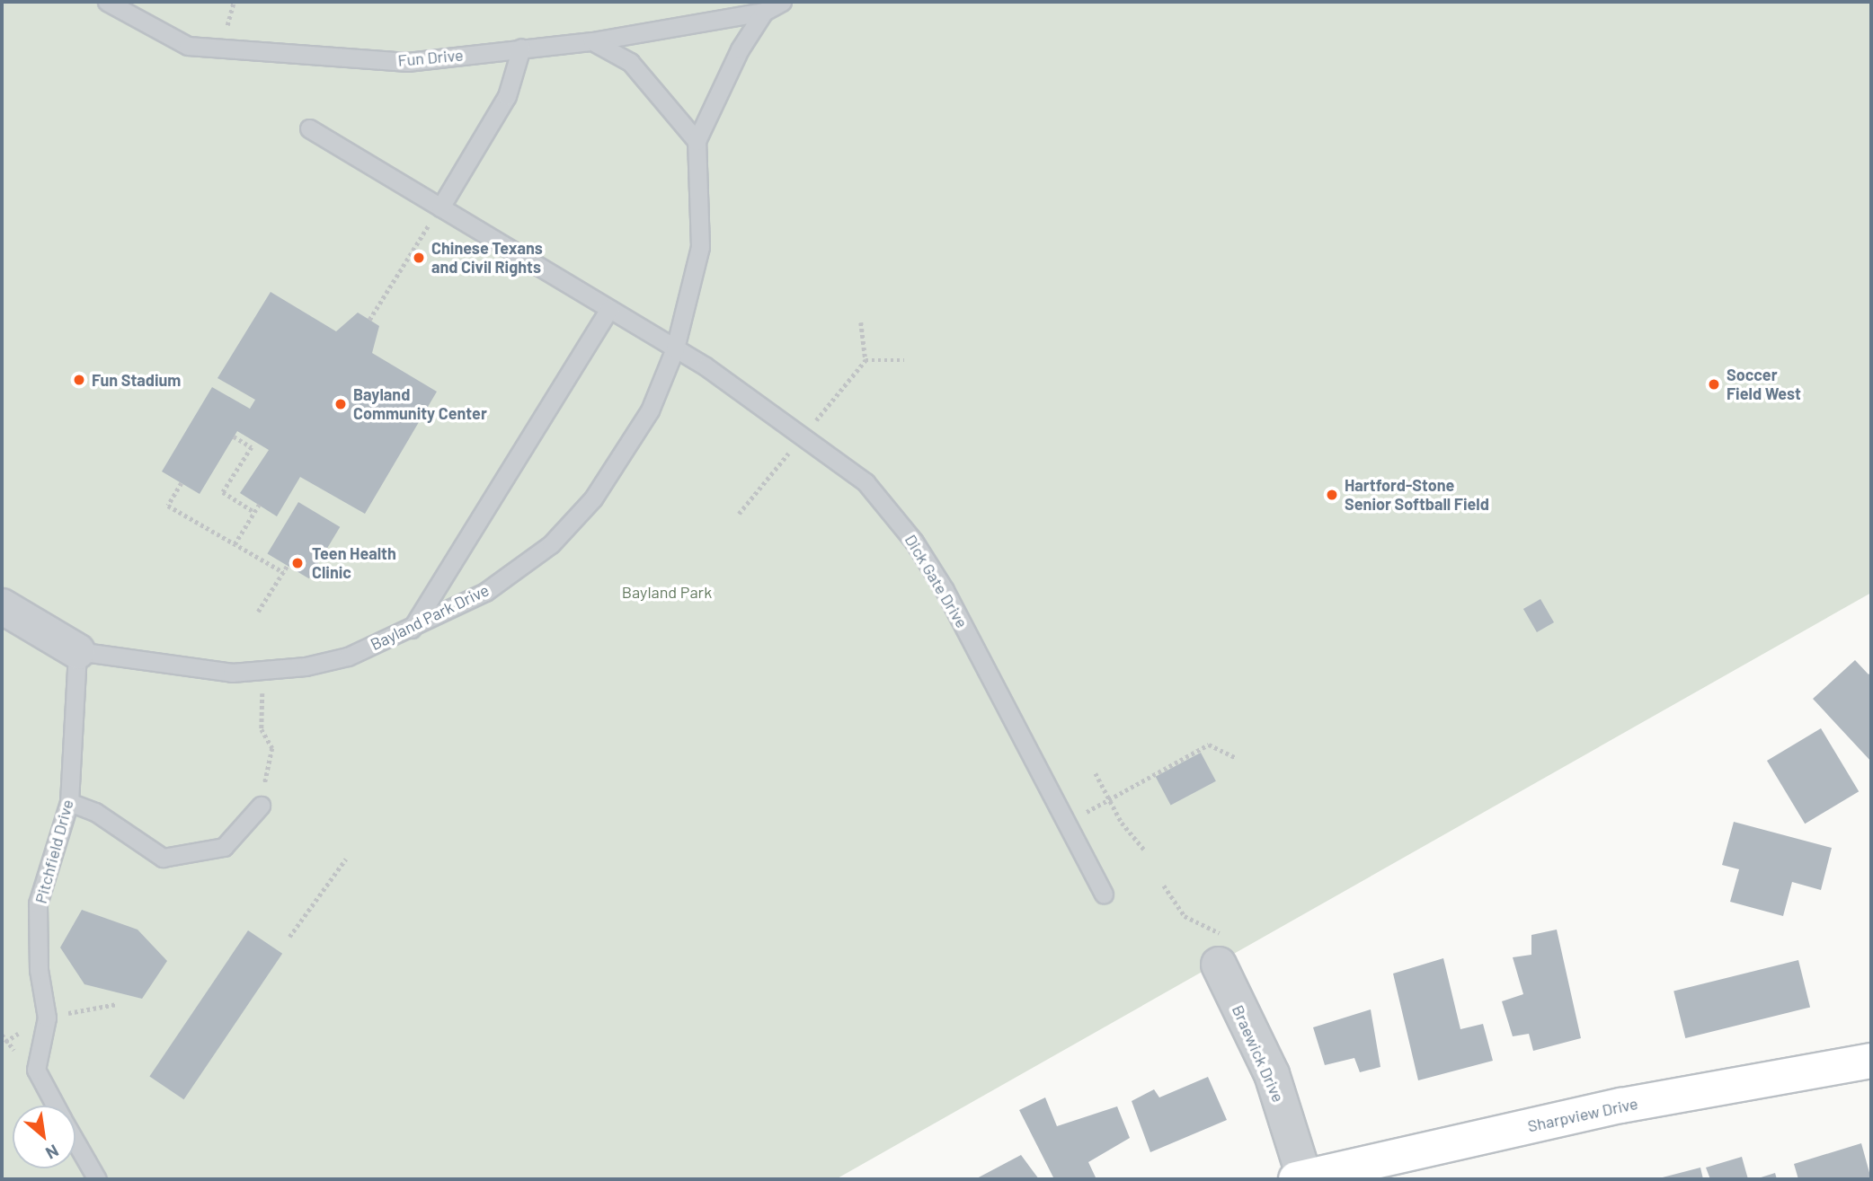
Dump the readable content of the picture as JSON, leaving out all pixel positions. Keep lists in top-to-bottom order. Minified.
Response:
{"streets":{"street":["Bayland Park Drive","Braewick Drive","Sharpview Drive"],"lane":["Fun Drive","Dick Gate Drive","Pitchfield Drive"]},"crossings":[["Fun Drive","Bayland Park Drive"],["Dick Gate Drive","Bayland Park Drive"],["Bayland Park Drive","Pitchfield Drive"],["Braewick Drive","Sharpview Drive"]],"parks":["Bayland Park"],"places":["Chinese Texans and Civil Rights","Fun Stadium","Soccer Field West","Bayland Community Center","Hartford-Stone Senior Softball Field","Teen Health Clinic"],"north":"bottom right"}
